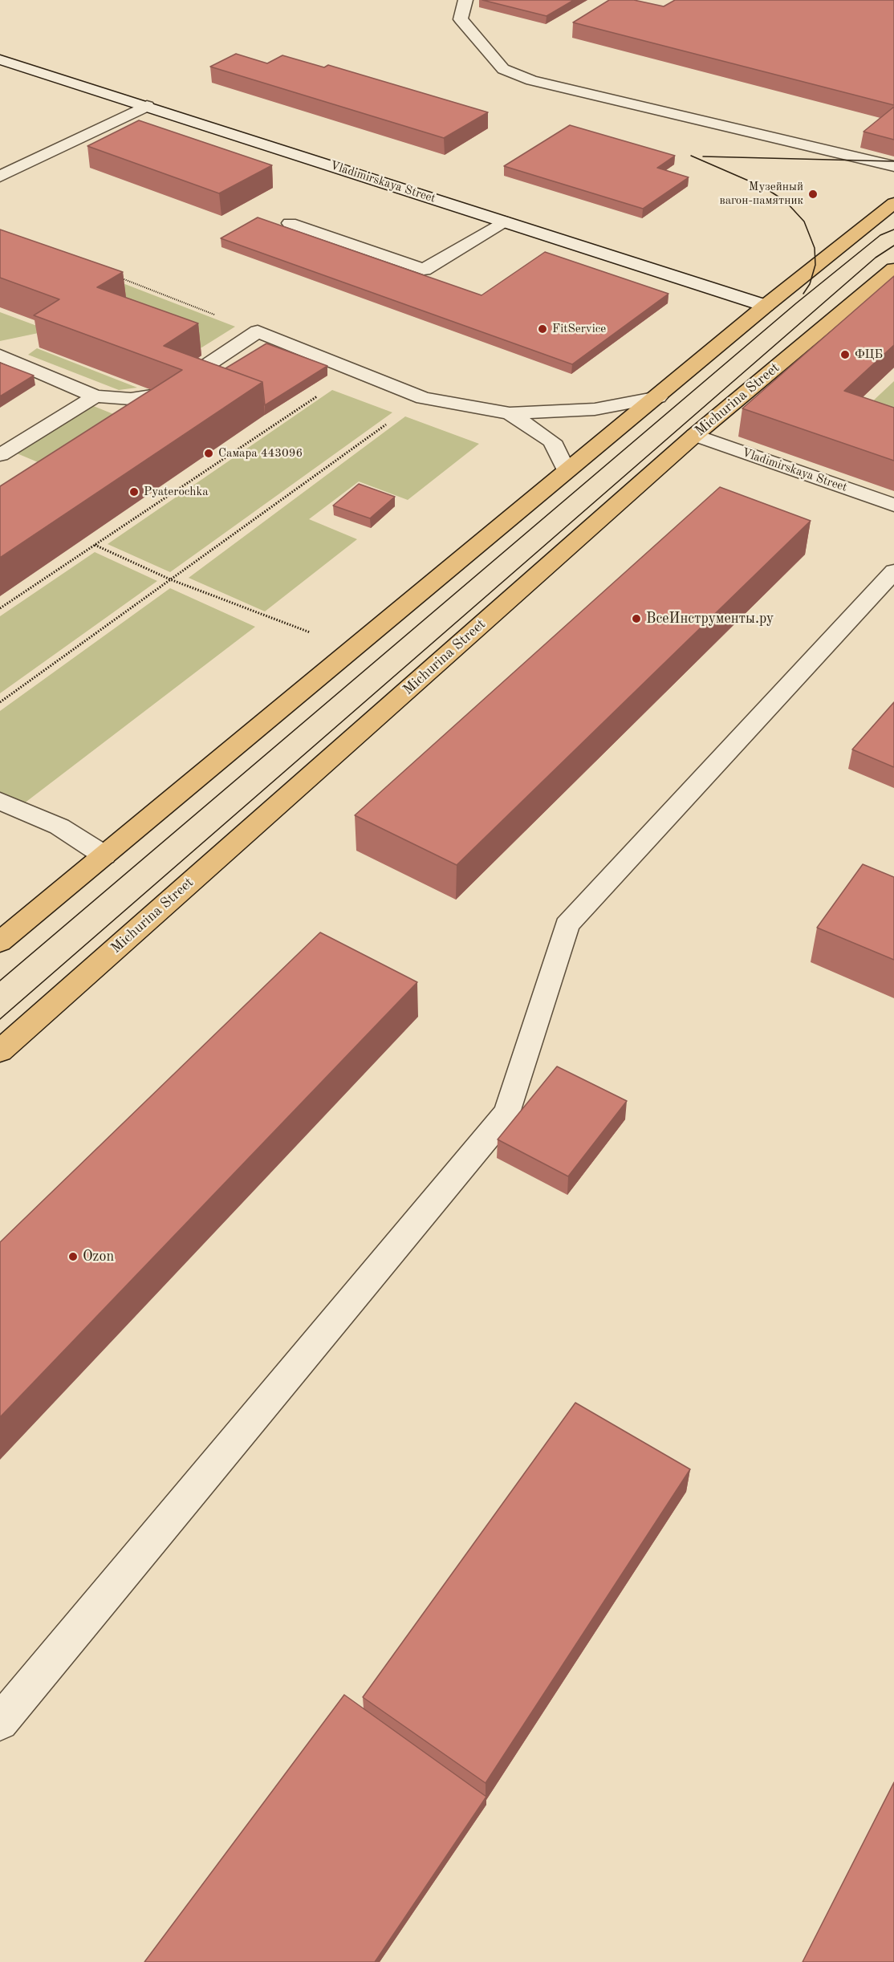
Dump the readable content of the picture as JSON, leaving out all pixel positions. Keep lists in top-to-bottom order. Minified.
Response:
{"streets":{"main road":["Michurina Street"],"street":["Vladimirskaya Street"]},"crossings":[["Vladimirskaya Street","Michurina Street"]],"places":["Музейный вагон-памятник","FitService","ФЦБ","Самара 443096","Pyaterochka","ВсеИнструменты.ру","Ozon"]}
